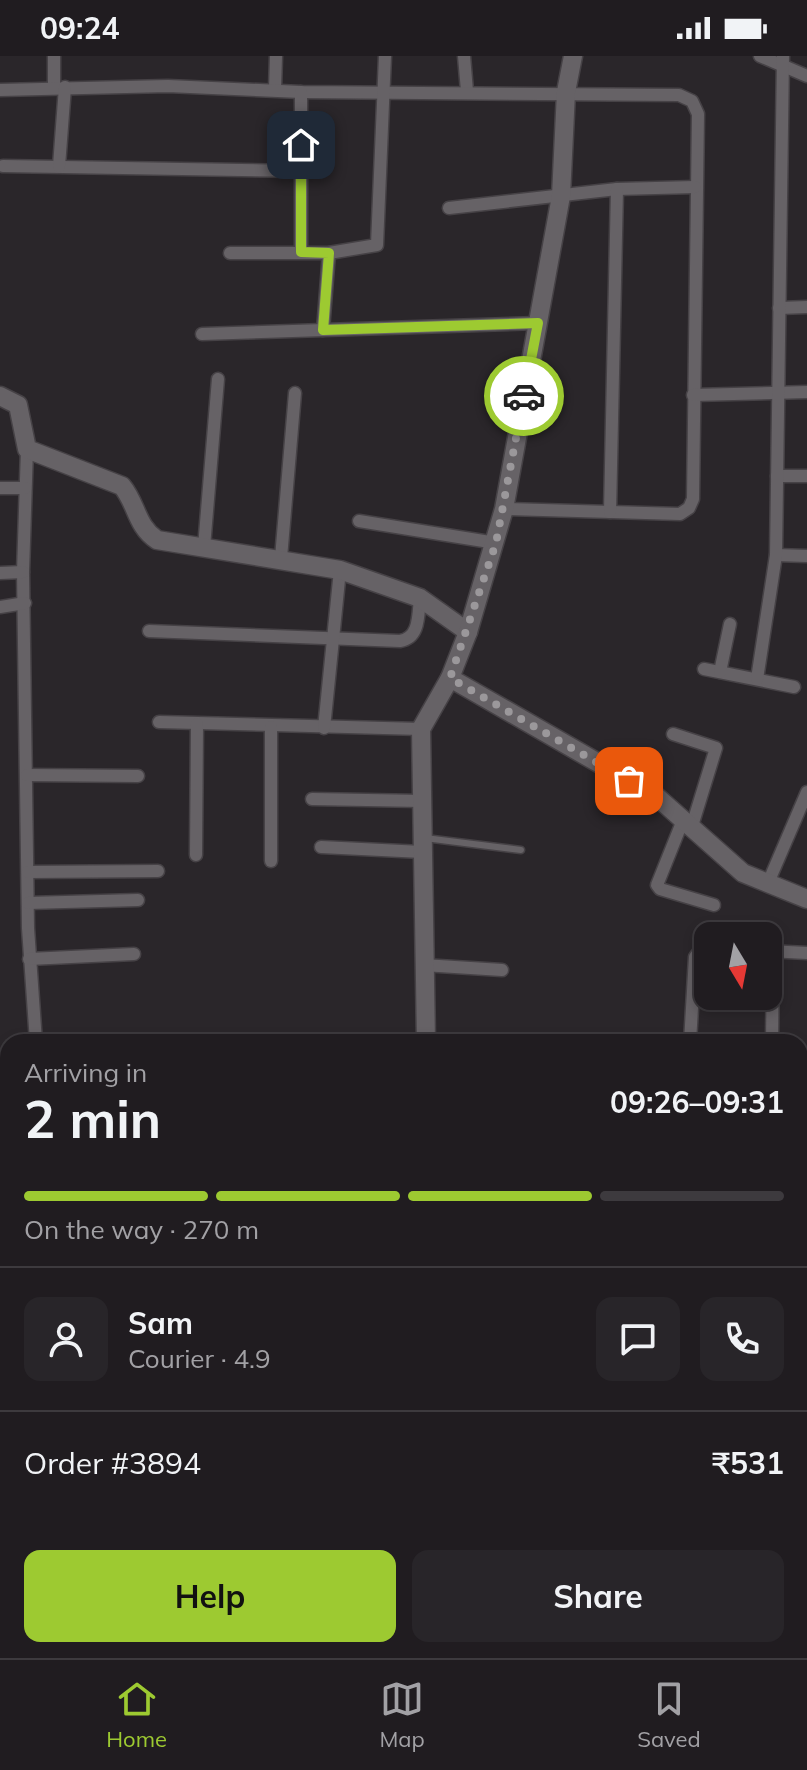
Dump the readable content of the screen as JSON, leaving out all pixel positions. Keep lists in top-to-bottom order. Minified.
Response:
{"north":"bottom","page":{"status":"09:24","heading":["2 min","Arriving in","09:26–09:31"],"panel":["Sam","Courier · 4.9","Order #3894","₹531"],"bar":"On the way · 270 m","buttons":["Help","Share"],"tabs":["Home","Map","Saved"]}}
